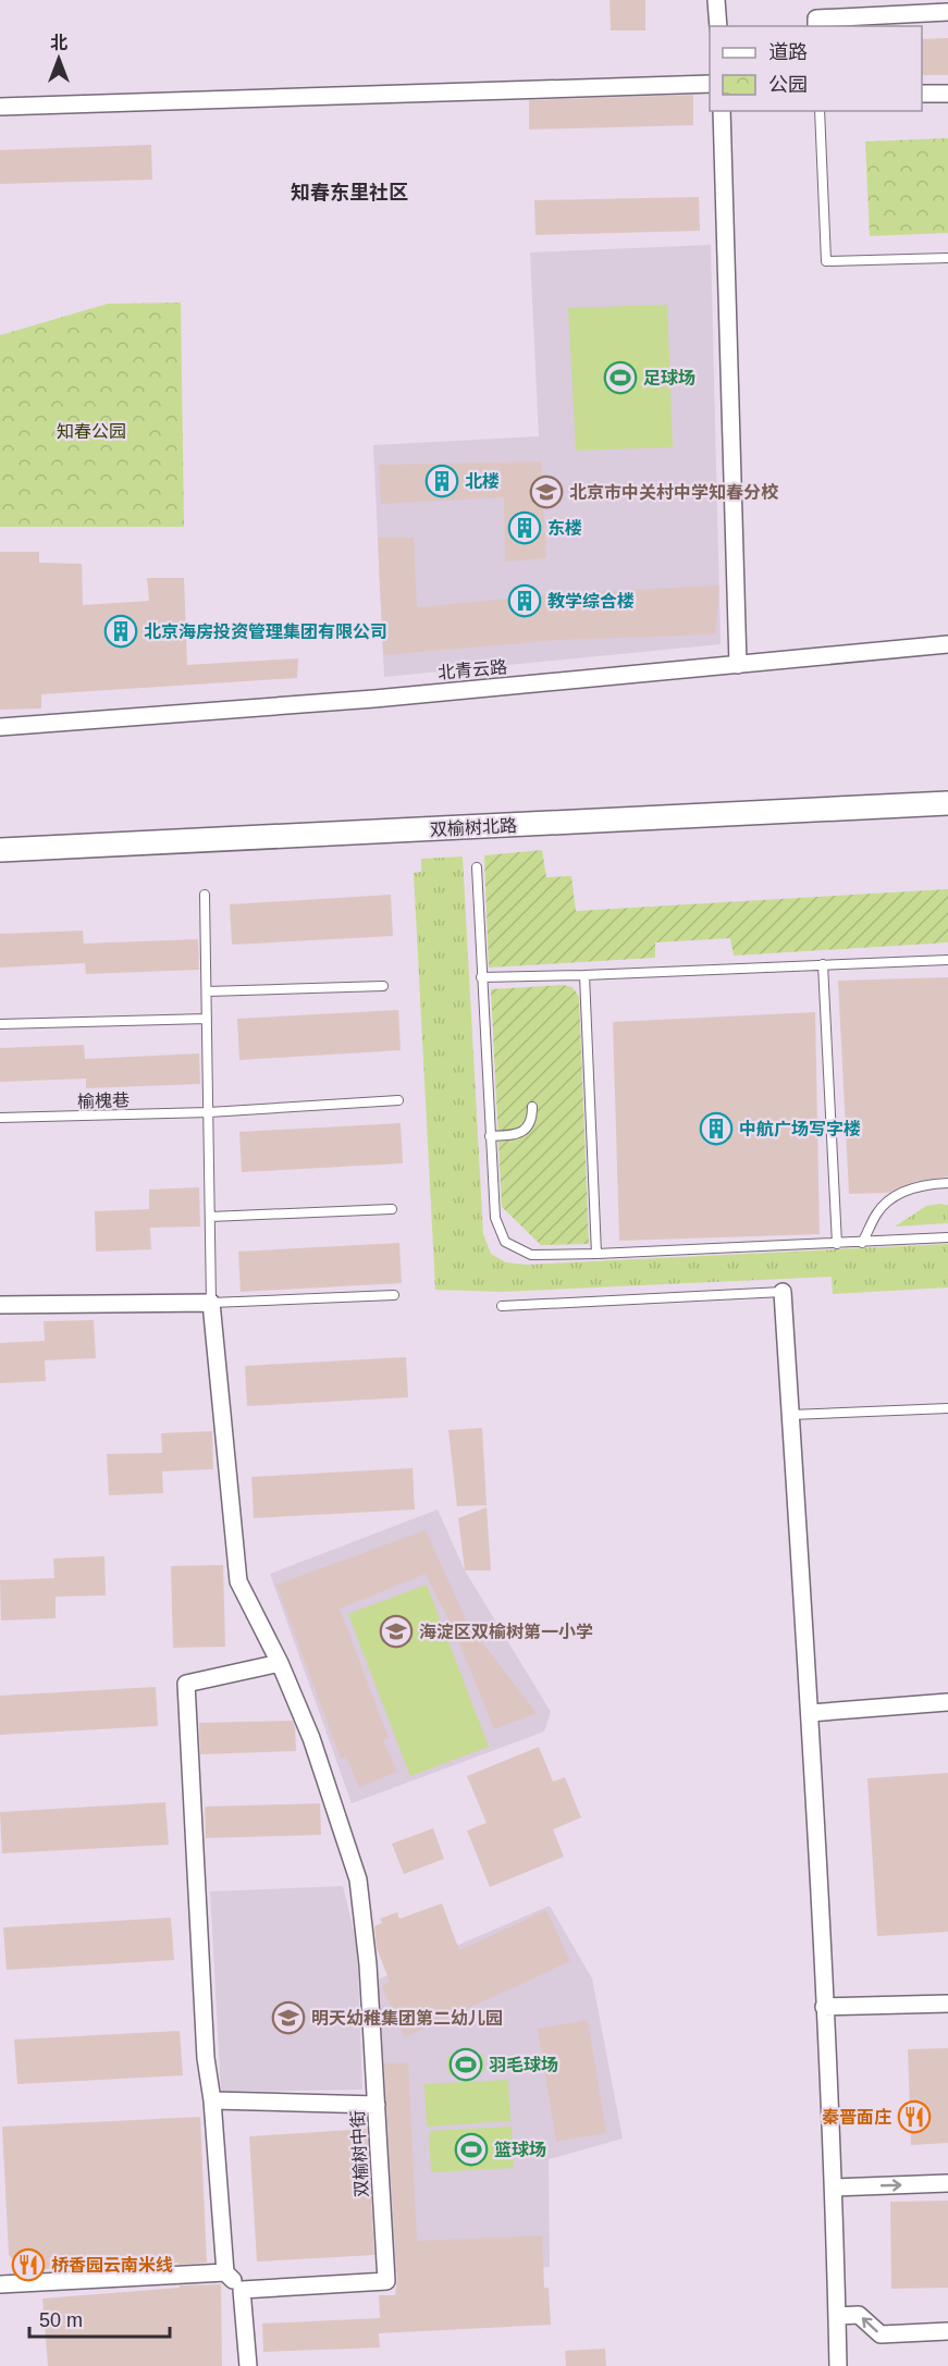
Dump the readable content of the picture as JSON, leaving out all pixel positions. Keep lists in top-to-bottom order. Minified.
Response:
{"streets":{"street":["北青云路","双榆树北路","双榆树中街"],"lane":["榆槐巷"]},"districts":["知春东里社区"],"parks":["知春公园"],"places":{"sports":["足球场","羽毛球场","篮球场"],"building":["北楼","东楼","教学综合楼","北京海房投资管理集团有限公司","中航广场写字楼"],"school or university":["北京市中关村中学知春分校","海淀区双榆树第一小学","明天幼稚集团第二幼儿园"],"restaurant":["秦晋面庄","桥香园云南米线"]},"legend":["道路","公园"],"scale_bar":"50 m","north":"top"}
